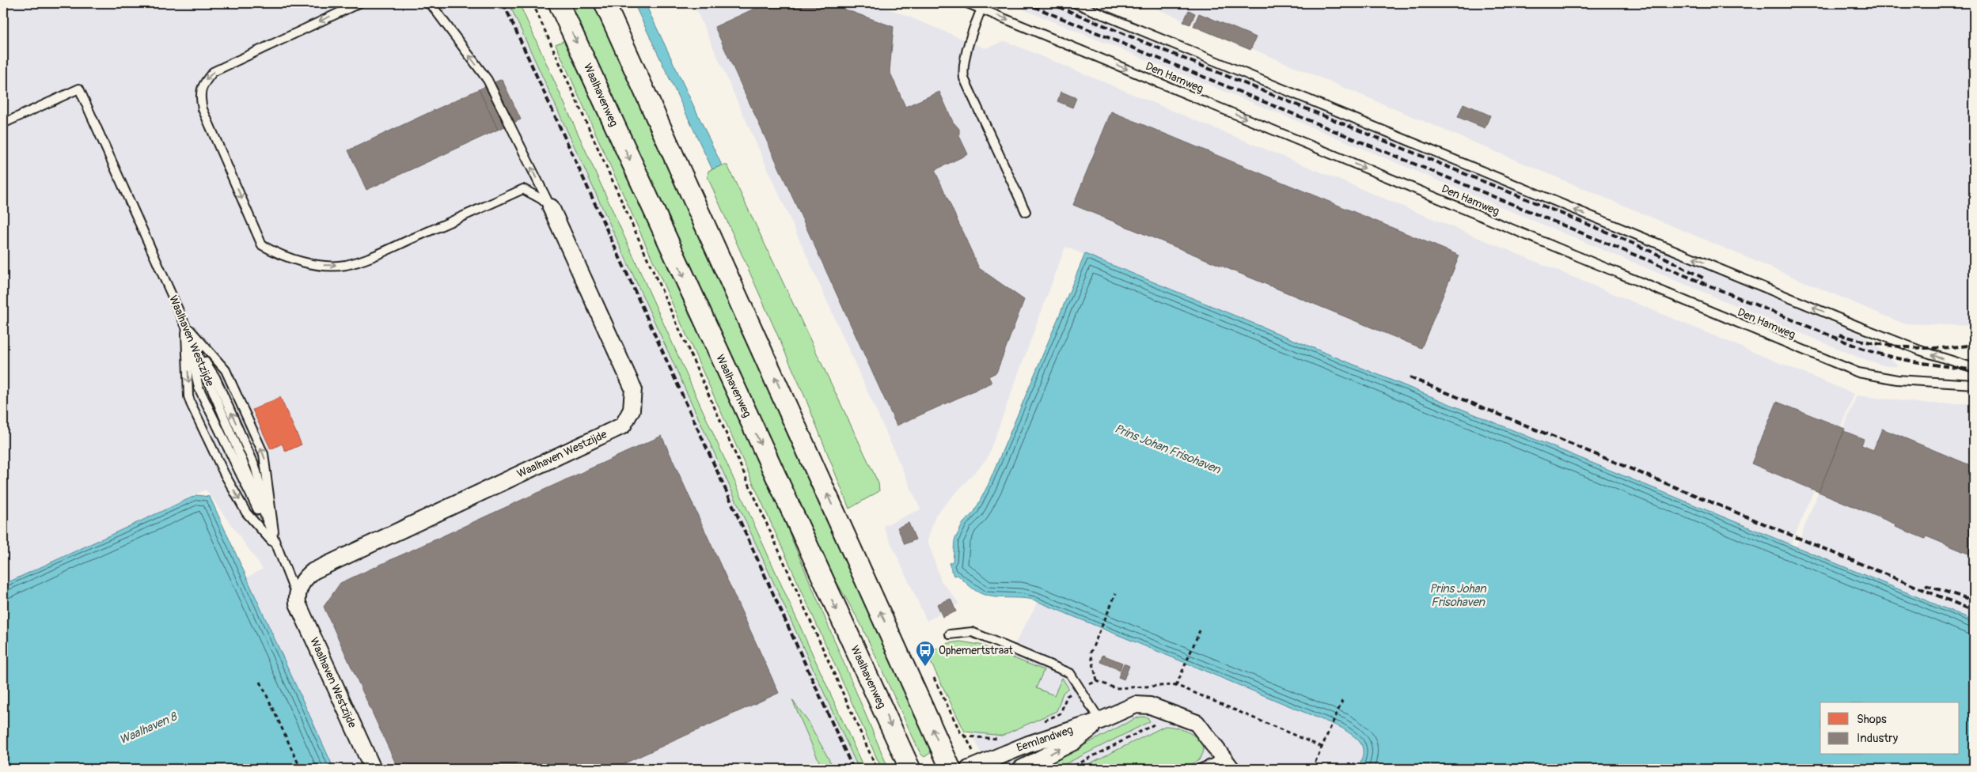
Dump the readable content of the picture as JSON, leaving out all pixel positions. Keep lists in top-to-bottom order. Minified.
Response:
{"streets":{"street":["Waalhavenweg","Waalhaven Westzijde","Eemlandweg"],"lane":["Den Hamweg"]},"water":["Prins Johan Frisohaven","Waalhaven 8"],"places":{"bus stop":["Ophemertstraat"]},"legend":["Shops","Industry"]}
